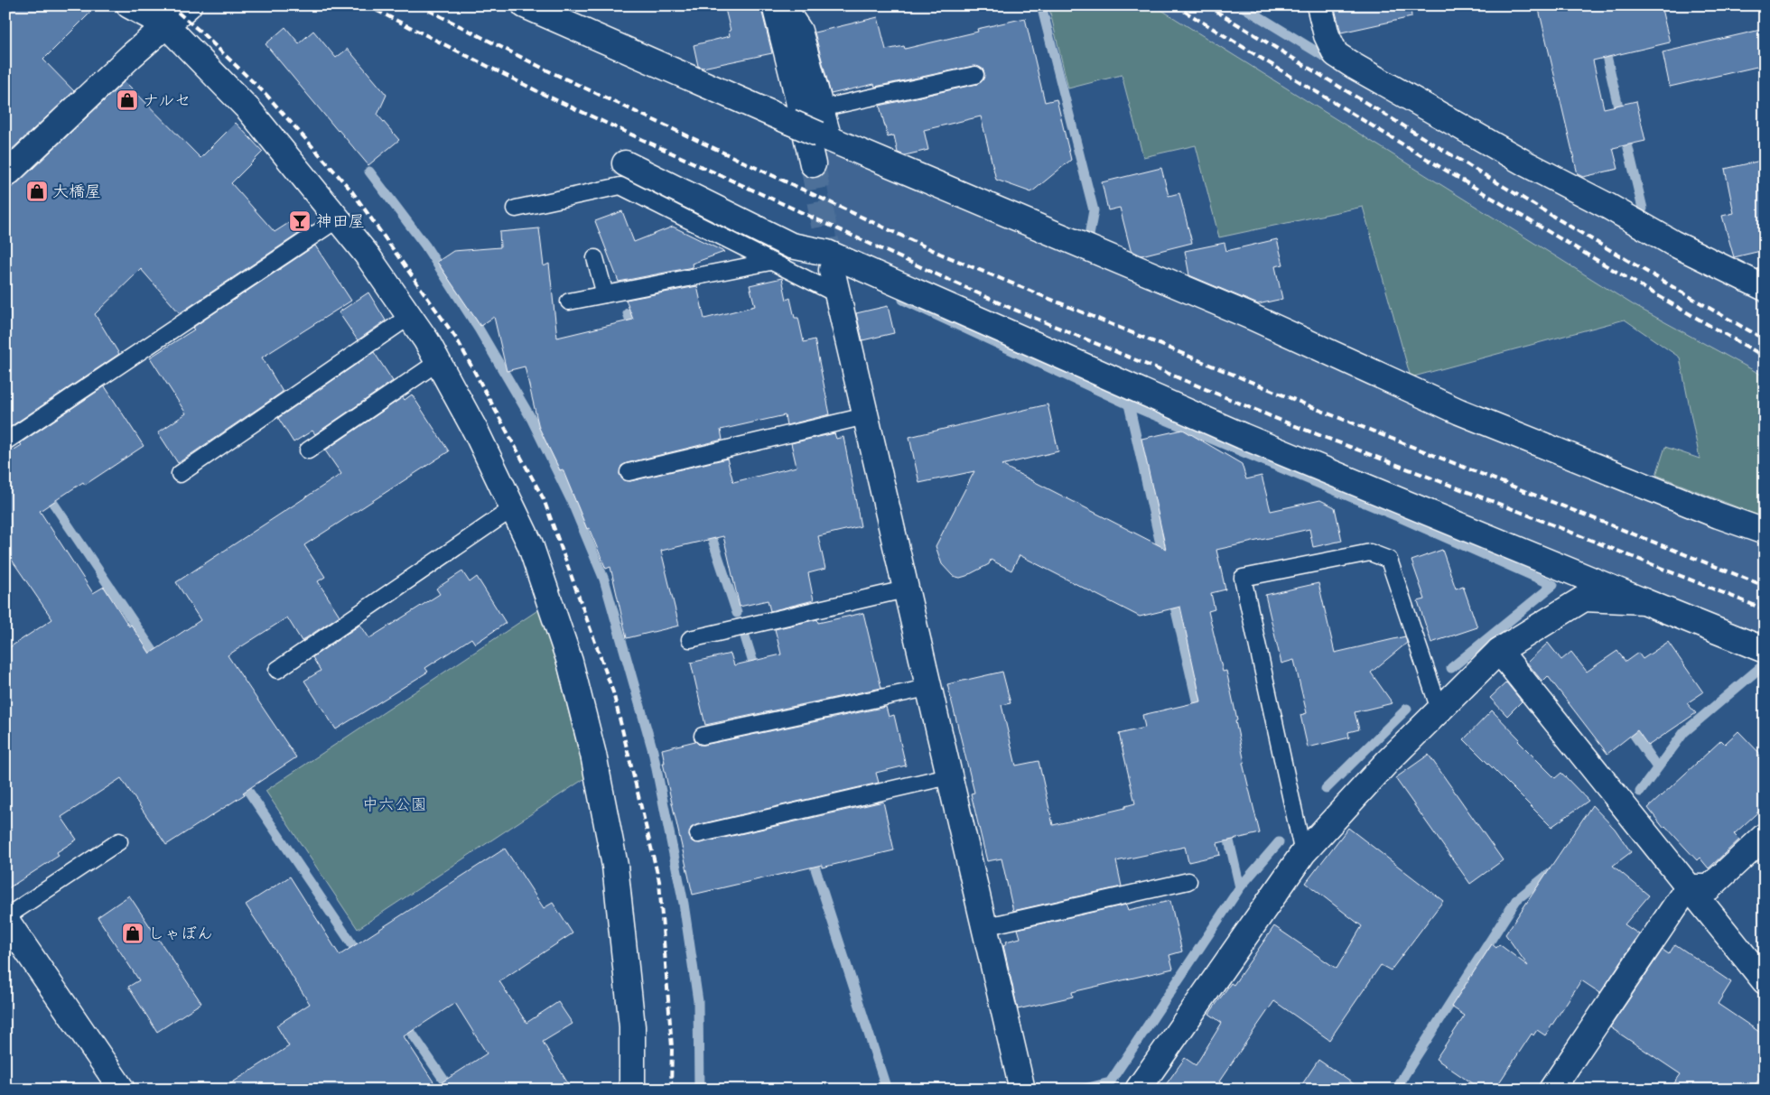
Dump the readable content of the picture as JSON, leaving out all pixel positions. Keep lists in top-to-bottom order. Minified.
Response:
{"parks":["中六公園"],"places":{"shop":["ナルセ","大橋屋","しゃぼん"],"bar":["神田屋"]}}
